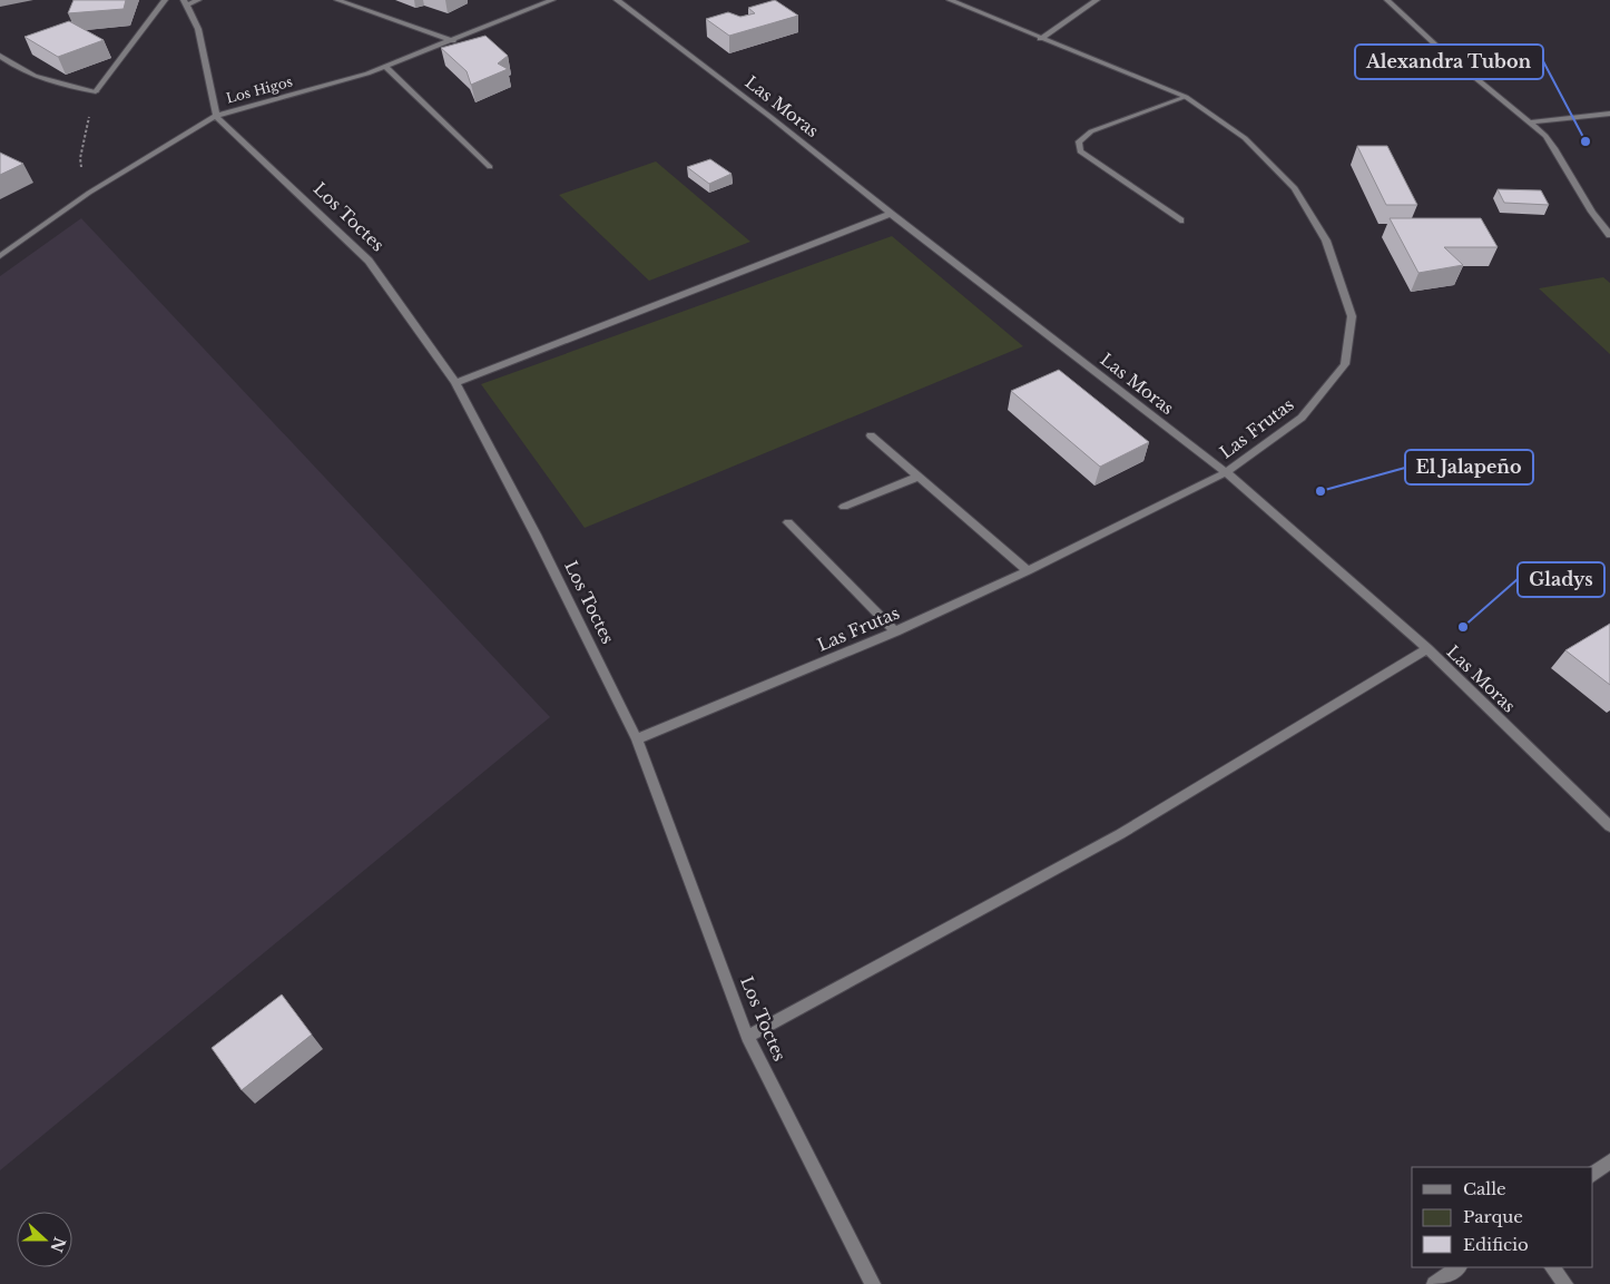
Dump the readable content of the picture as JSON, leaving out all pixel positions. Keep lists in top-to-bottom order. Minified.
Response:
{"streets":{"street":["Los Higos","Las Moras","Los Toctes","Las Frutas"]},"crossings":[["Los Higos","Los Toctes"],["Las Moras","Las Frutas"],["Los Toctes","Las Frutas"]],"places":["Alexandra Tubon","El Jalapeño","Gladys"],"legend":["Calle","Parque","Edificio"],"north":"right"}
